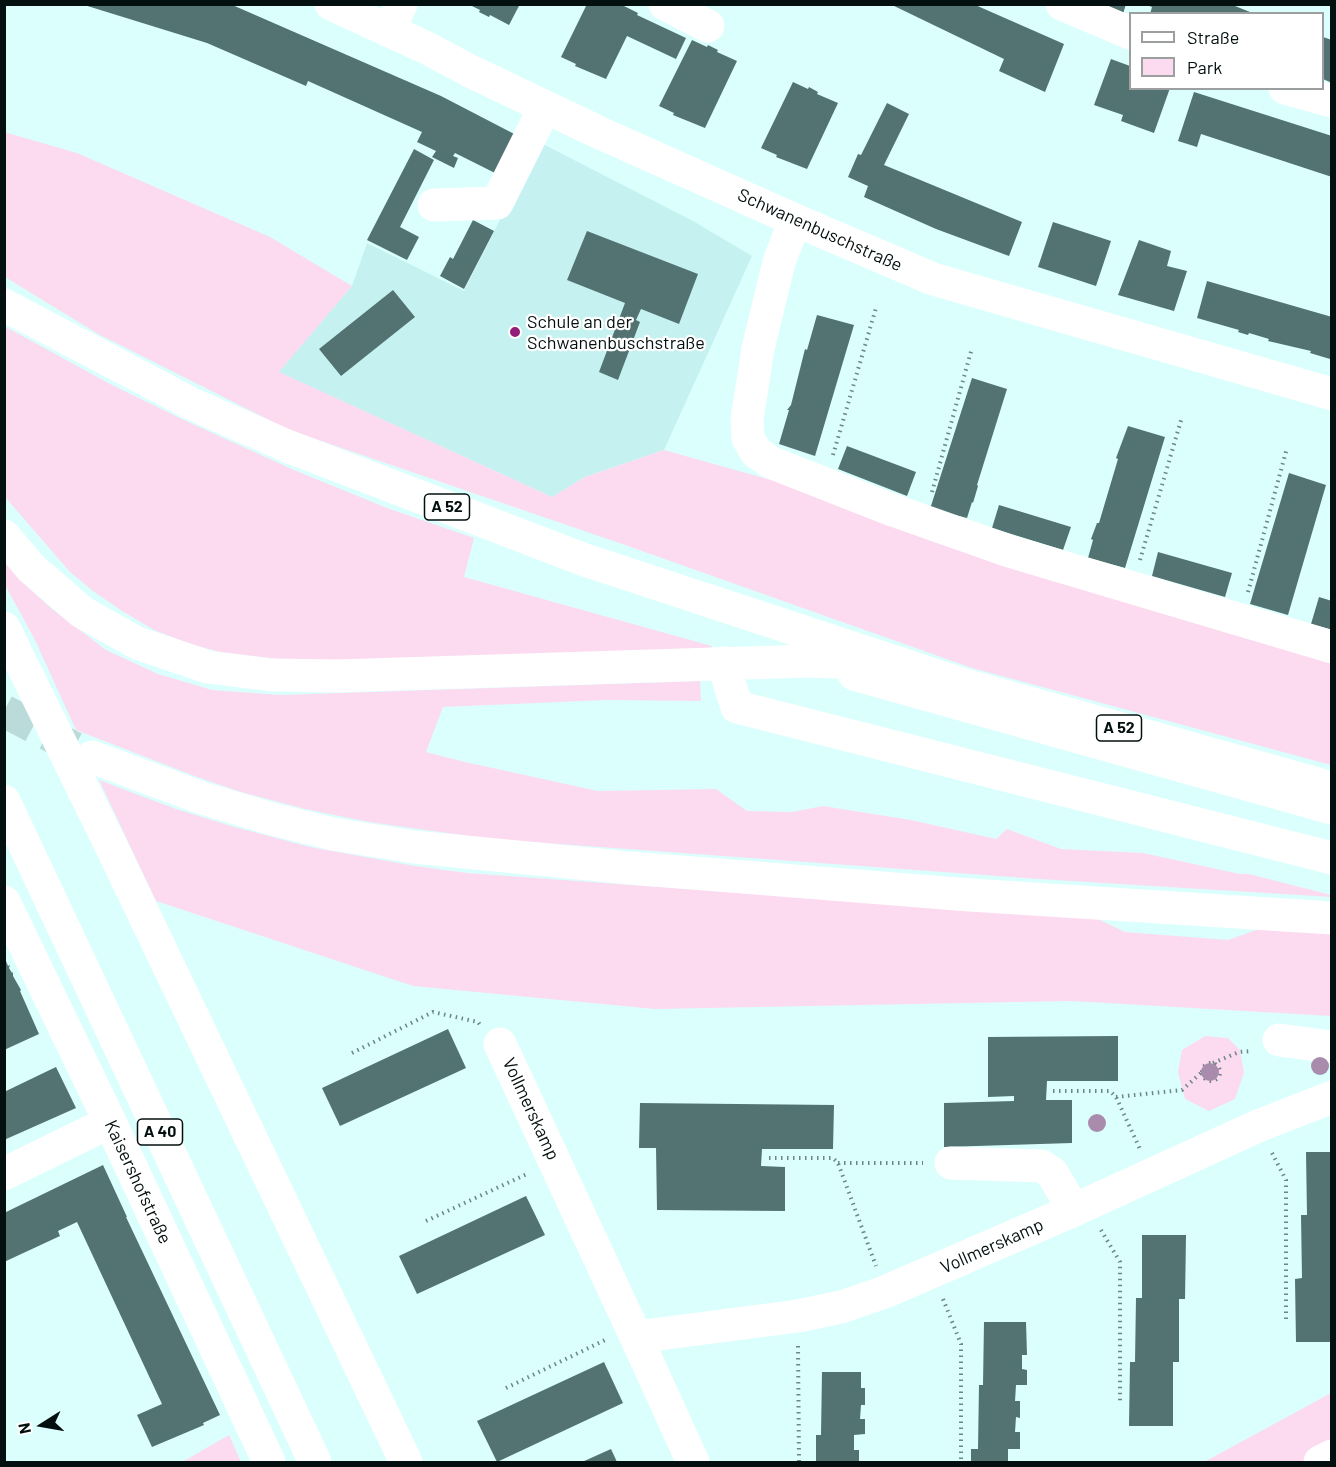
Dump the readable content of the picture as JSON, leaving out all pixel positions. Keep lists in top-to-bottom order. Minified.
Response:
{"streets":{"main road":["Schwanenbuschstraße","A 52","Vollmerskamp","A 40","Kaisershofstraße"]},"places":["Schule an der Schwanenbuschstraße"],"legend":["Straße","Park"],"north":"left"}
